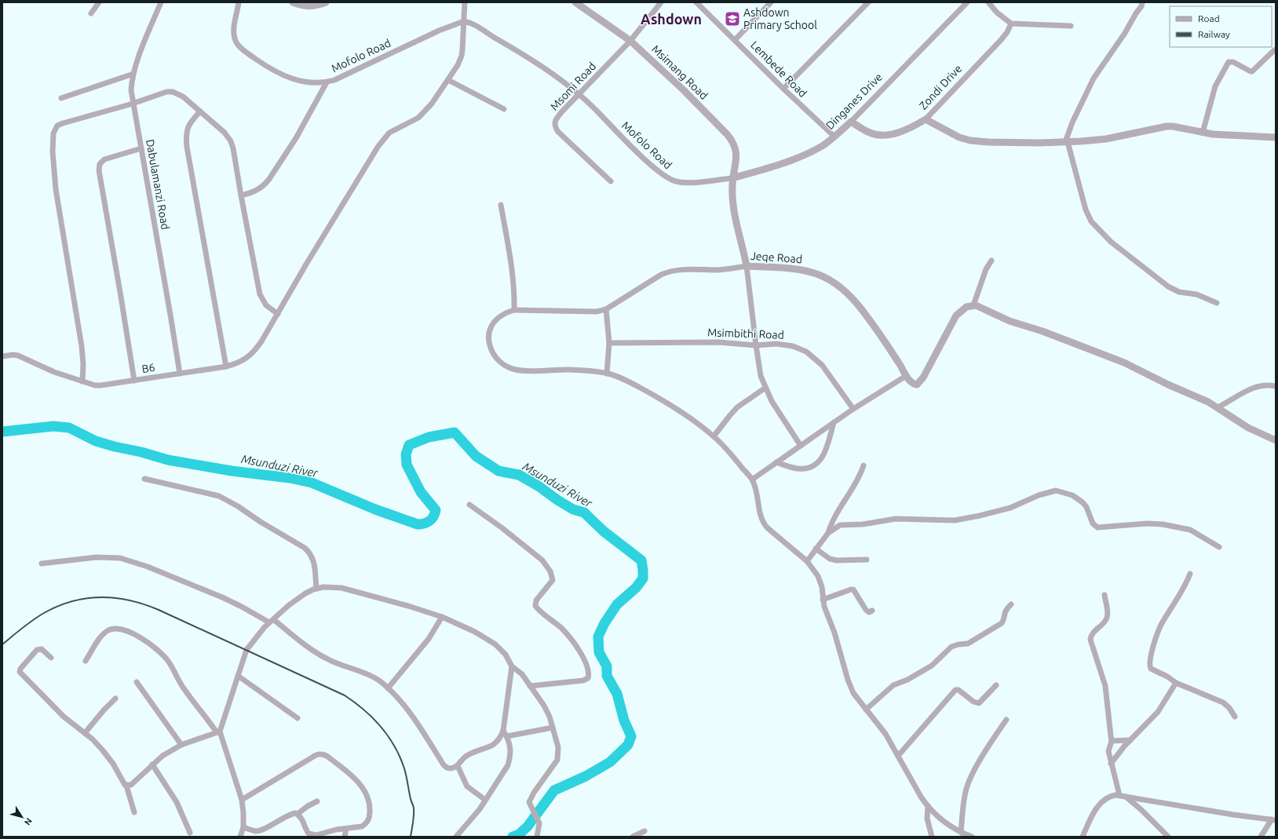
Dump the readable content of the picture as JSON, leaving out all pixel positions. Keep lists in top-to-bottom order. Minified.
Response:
{"streets":{"street":["Mofolo Road","Lembede Road","Msimang Road","Msomi Road","Zondi Drive","Dinganes Drive","Dabulamanzi Road","Jeqe Road","Msimbithi Road","B6"]},"crossings":[["Mofolo Road","Msimang Road"],["Mofolo Road","Msomi Road"],["Mofolo Road","Dinganes Drive"],["Mofolo Road","B6"],["Lembede Road","Dinganes Drive"],["Msimang Road","Msomi Road"],["Msimang Road","Dinganes Drive"],["Msimang Road","Jeqe Road"],["Zondi Drive","Dinganes Drive"],["Dabulamanzi Road","B6"]],"districts":["Ashdown"],"water":["Msunduzi River"],"places":{"school or university":["Ashdown Primary School"]},"legend":["Road","Railway"],"north":"bottom right"}
